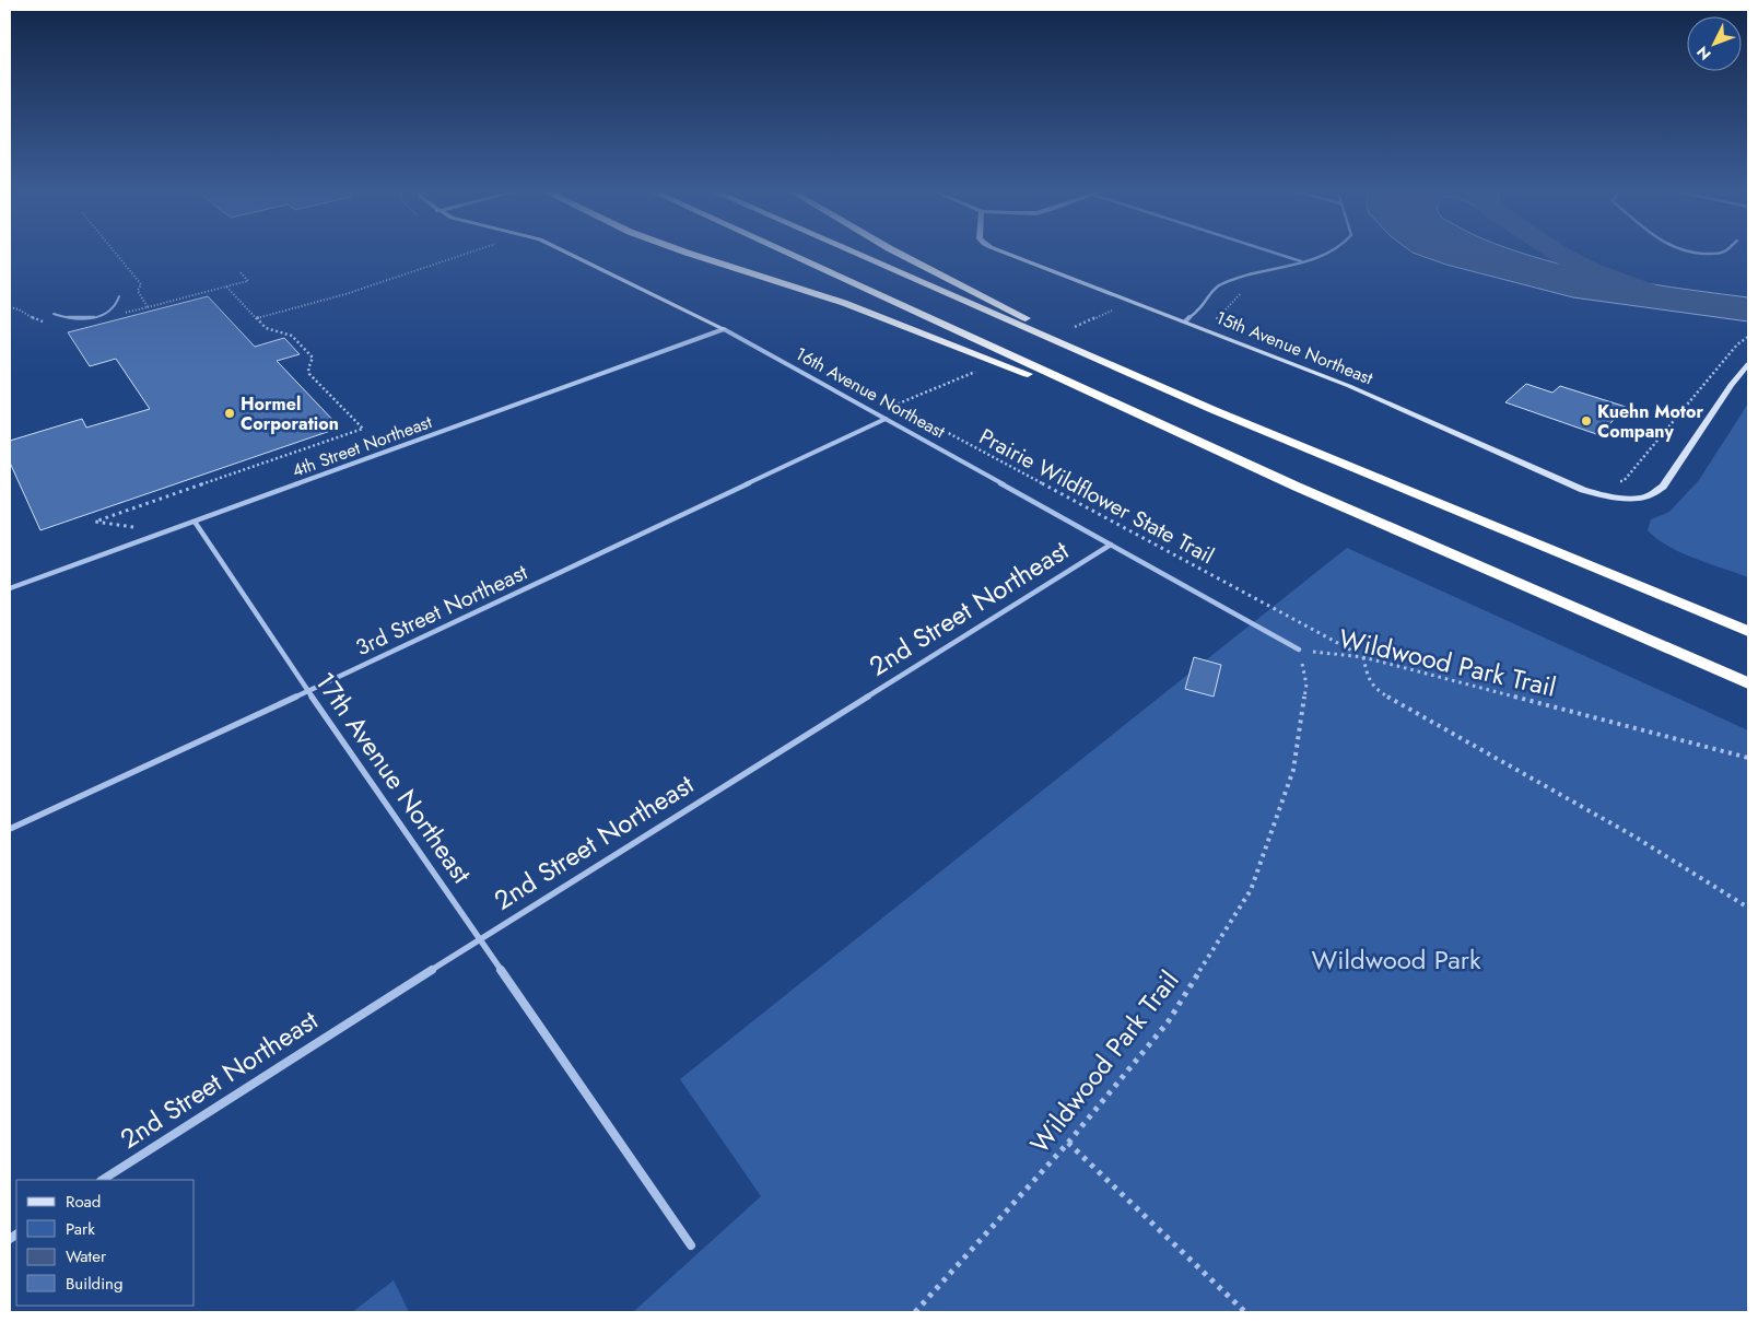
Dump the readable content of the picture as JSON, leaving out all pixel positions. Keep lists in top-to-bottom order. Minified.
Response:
{"streets":{"street":["15th Avenue Northeast","16th Avenue Northeast","4th Street Northeast","2nd Street Northeast","3rd Street Northeast","17th Avenue Northeast"],"path":["Prairie Wildflower State Trail","Wildwood Park Trail"]},"crossings":[["16th Avenue Northeast","4th Street Northeast"],["16th Avenue Northeast","2nd Street Northeast"],["16th Avenue Northeast","3rd Street Northeast"],["16th Avenue Northeast","Wildwood Park Trail"],["4th Street Northeast","17th Avenue Northeast"],["Prairie Wildflower State Trail","Wildwood Park Trail"],["2nd Street Northeast","17th Avenue Northeast"],["3rd Street Northeast","17th Avenue Northeast"]],"parks":["Wildwood Park"],"places":["Hormel Corporation","Kuehn Motor Company"],"legend":["Road","Park","Water","Building"],"north":"bottom left"}
